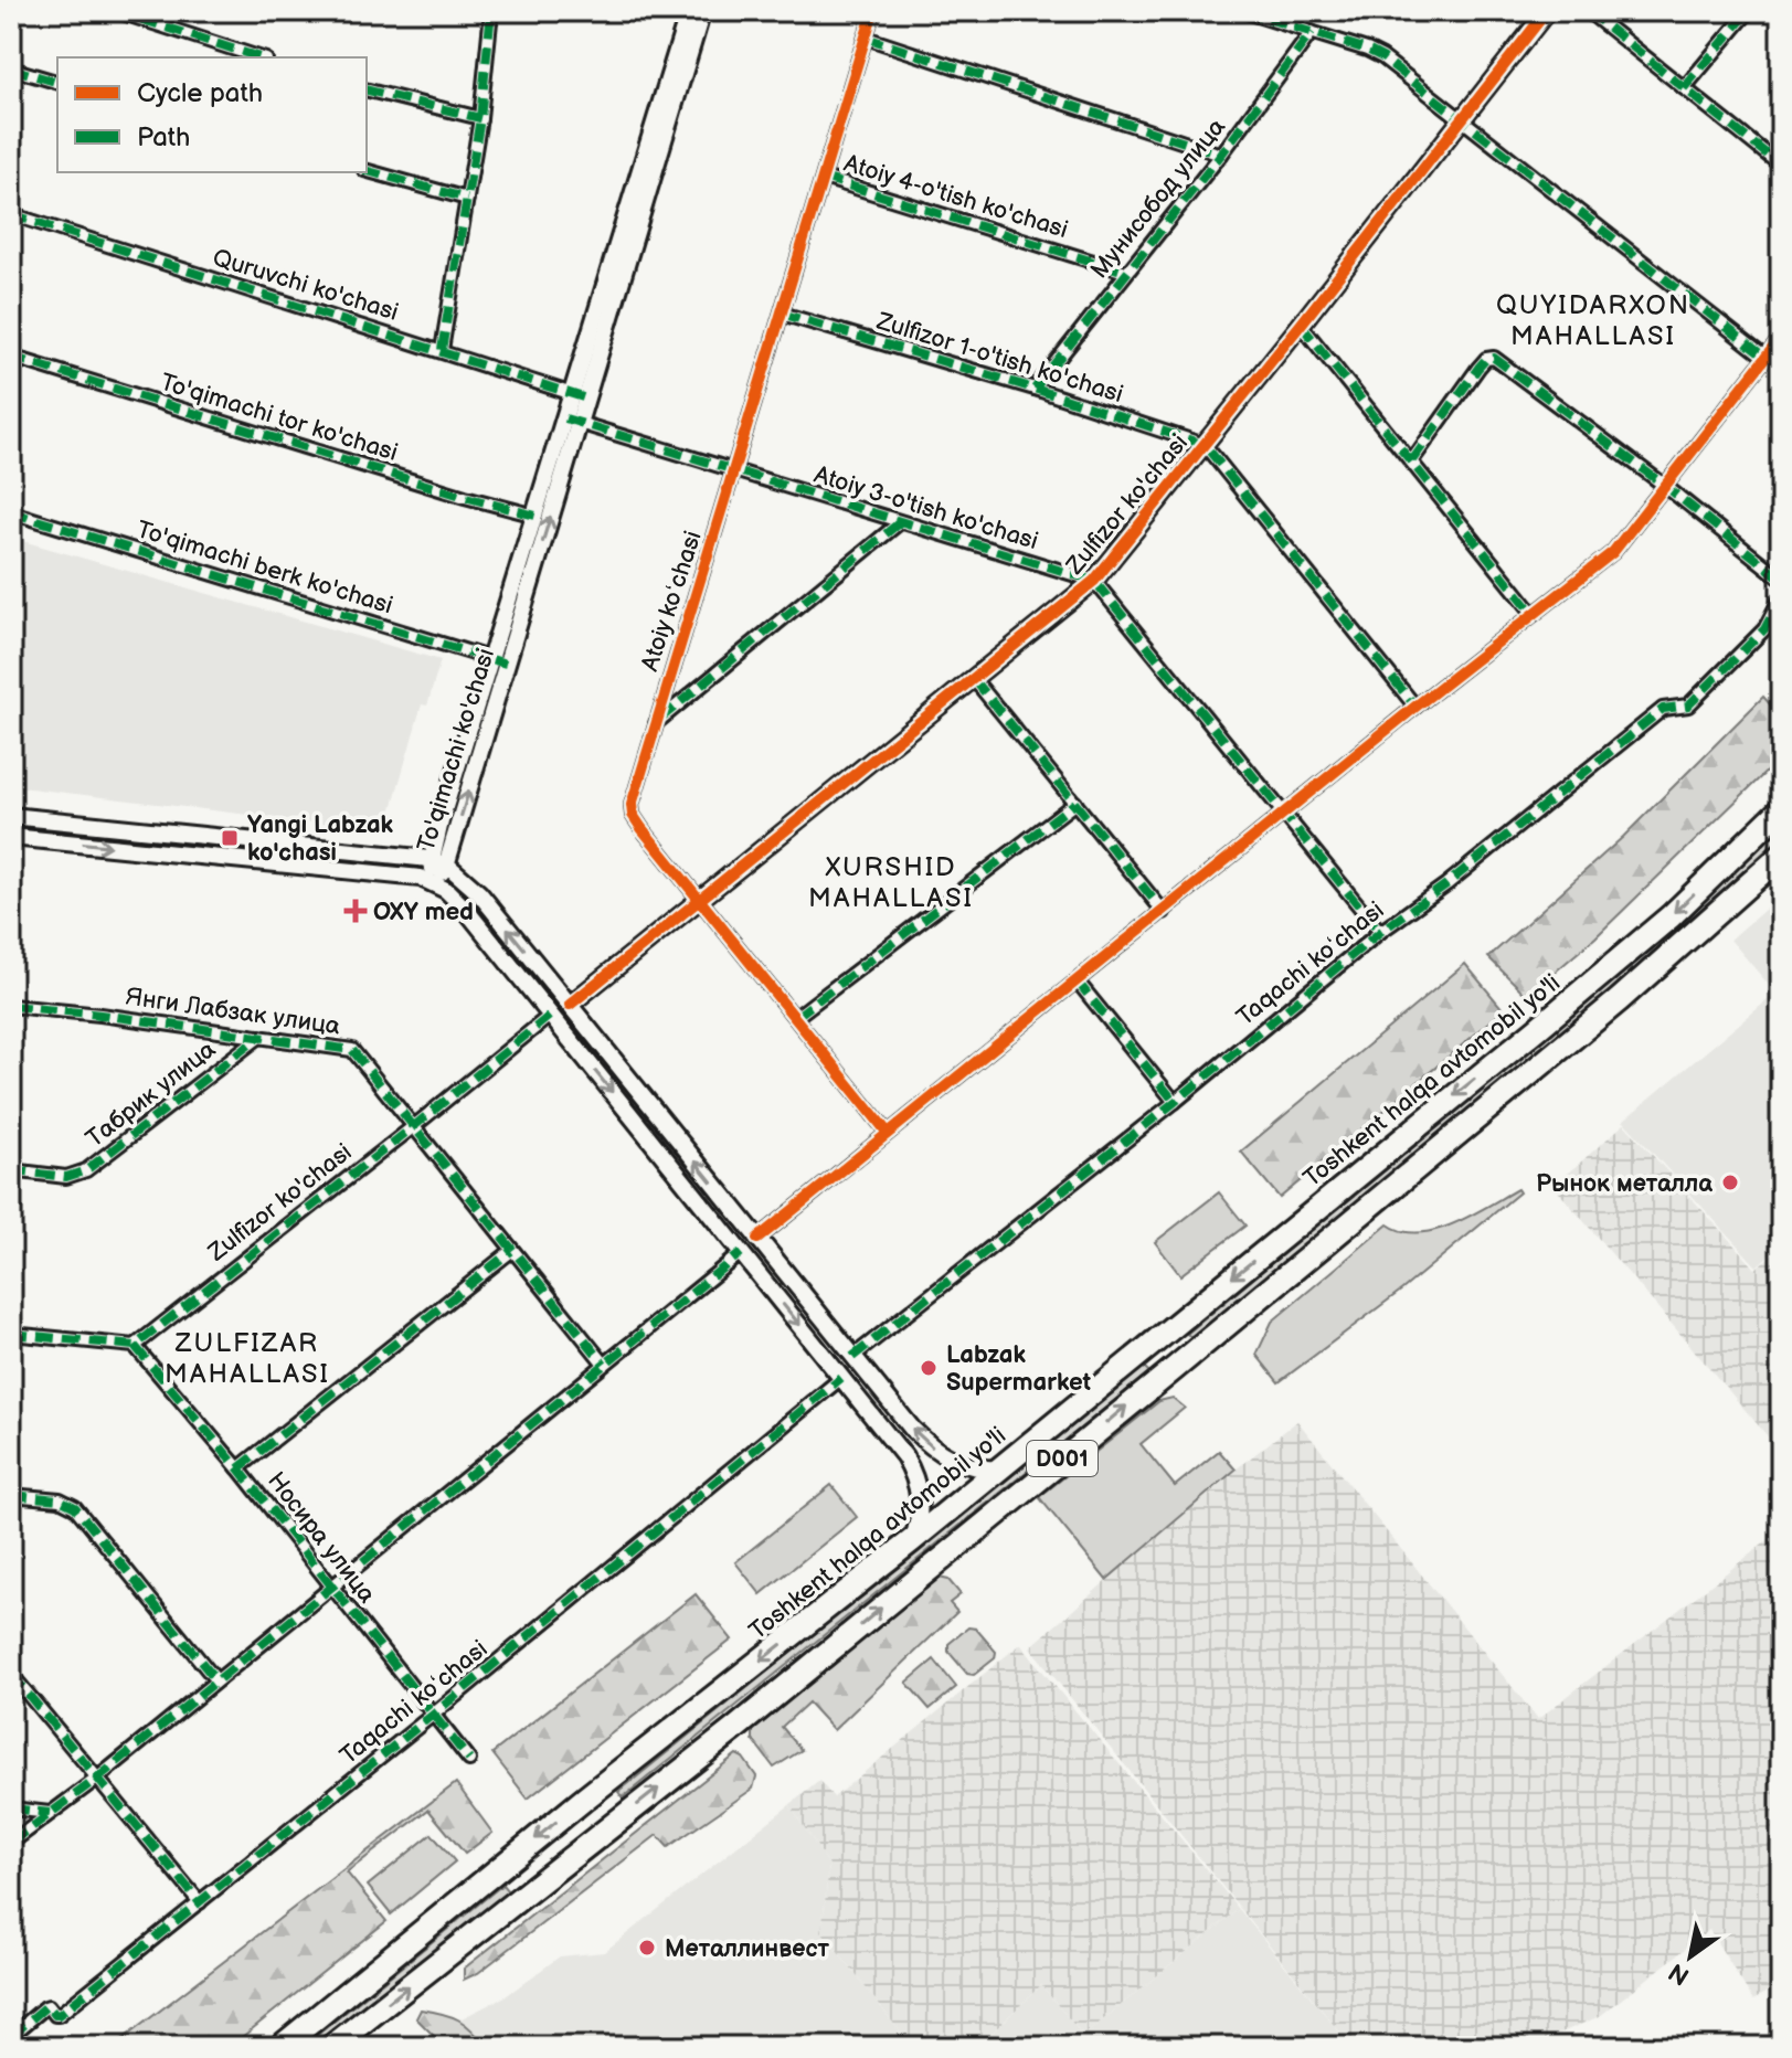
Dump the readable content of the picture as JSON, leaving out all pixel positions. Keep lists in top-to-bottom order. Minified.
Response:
{"streets":{"highway":["Toshkent halqa avtomobil yo'li","D001"],"main road":["Zulfizor ko'chasi","To'qimachi ko'chasi"],"street":["Atoiy 4-o'tish ko'chasi","Мунисобод улица","Quruvchi ko'chasi","Zulfizor 1-o'tish ko'chasi","To'qimachi tor ko'chasi","Atoiy 3-o'tish ko'chasi","To'qimachi berk ko'chasi","Atoiy koʻchasi","Taqachi koʻchasi","Янги Лабзак улица","Табрик улица","Носира улица"]},"crossings":[["Atoiy 4-o'tish ko'chasi","Мунисобод улица"],["Atoiy 4-o'tish ko'chasi","Atoiy koʻchasi"],["Мунисобод улица","Zulfizor 1-o'tish ko'chasi"],["Quruvchi ko'chasi","To'qimachi ko'chasi"],["Zulfizor 1-o'tish ko'chasi","Zulfizor ko'chasi"],["Zulfizor 1-o'tish ko'chasi","Atoiy koʻchasi"],["To'qimachi tor ko'chasi","To'qimachi ko'chasi"],["Zulfizor ko'chasi","Atoiy 3-o'tish ko'chasi"],["Zulfizor ko'chasi","Atoiy koʻchasi"],["Zulfizor ko'chasi","Янги Лабзак улица"],["Zulfizor ko'chasi","Носира улица"],["Atoiy 3-o'tish ko'chasi","Atoiy koʻchasi"],["Atoiy 3-o'tish ko'chasi","To'qimachi ko'chasi"],["To'qimachi berk ko'chasi","To'qimachi ko'chasi"],["Taqachi koʻchasi","Носира улица"],["Янги Лабзак улица","Табрик улица"]],"districts":["QUYIDARXON MAHALLASI","XURSHID MAHALLASI","ZULFIZAR MAHALLASI"],"places":{"transit":["Yangi Labzak ko'chasi"],"health":["OXY med"],"other":["Рынок металла","Labzak Supermarket","Металлинвест"]},"legend":["Cycle path","Path"],"north":"bottom left"}
